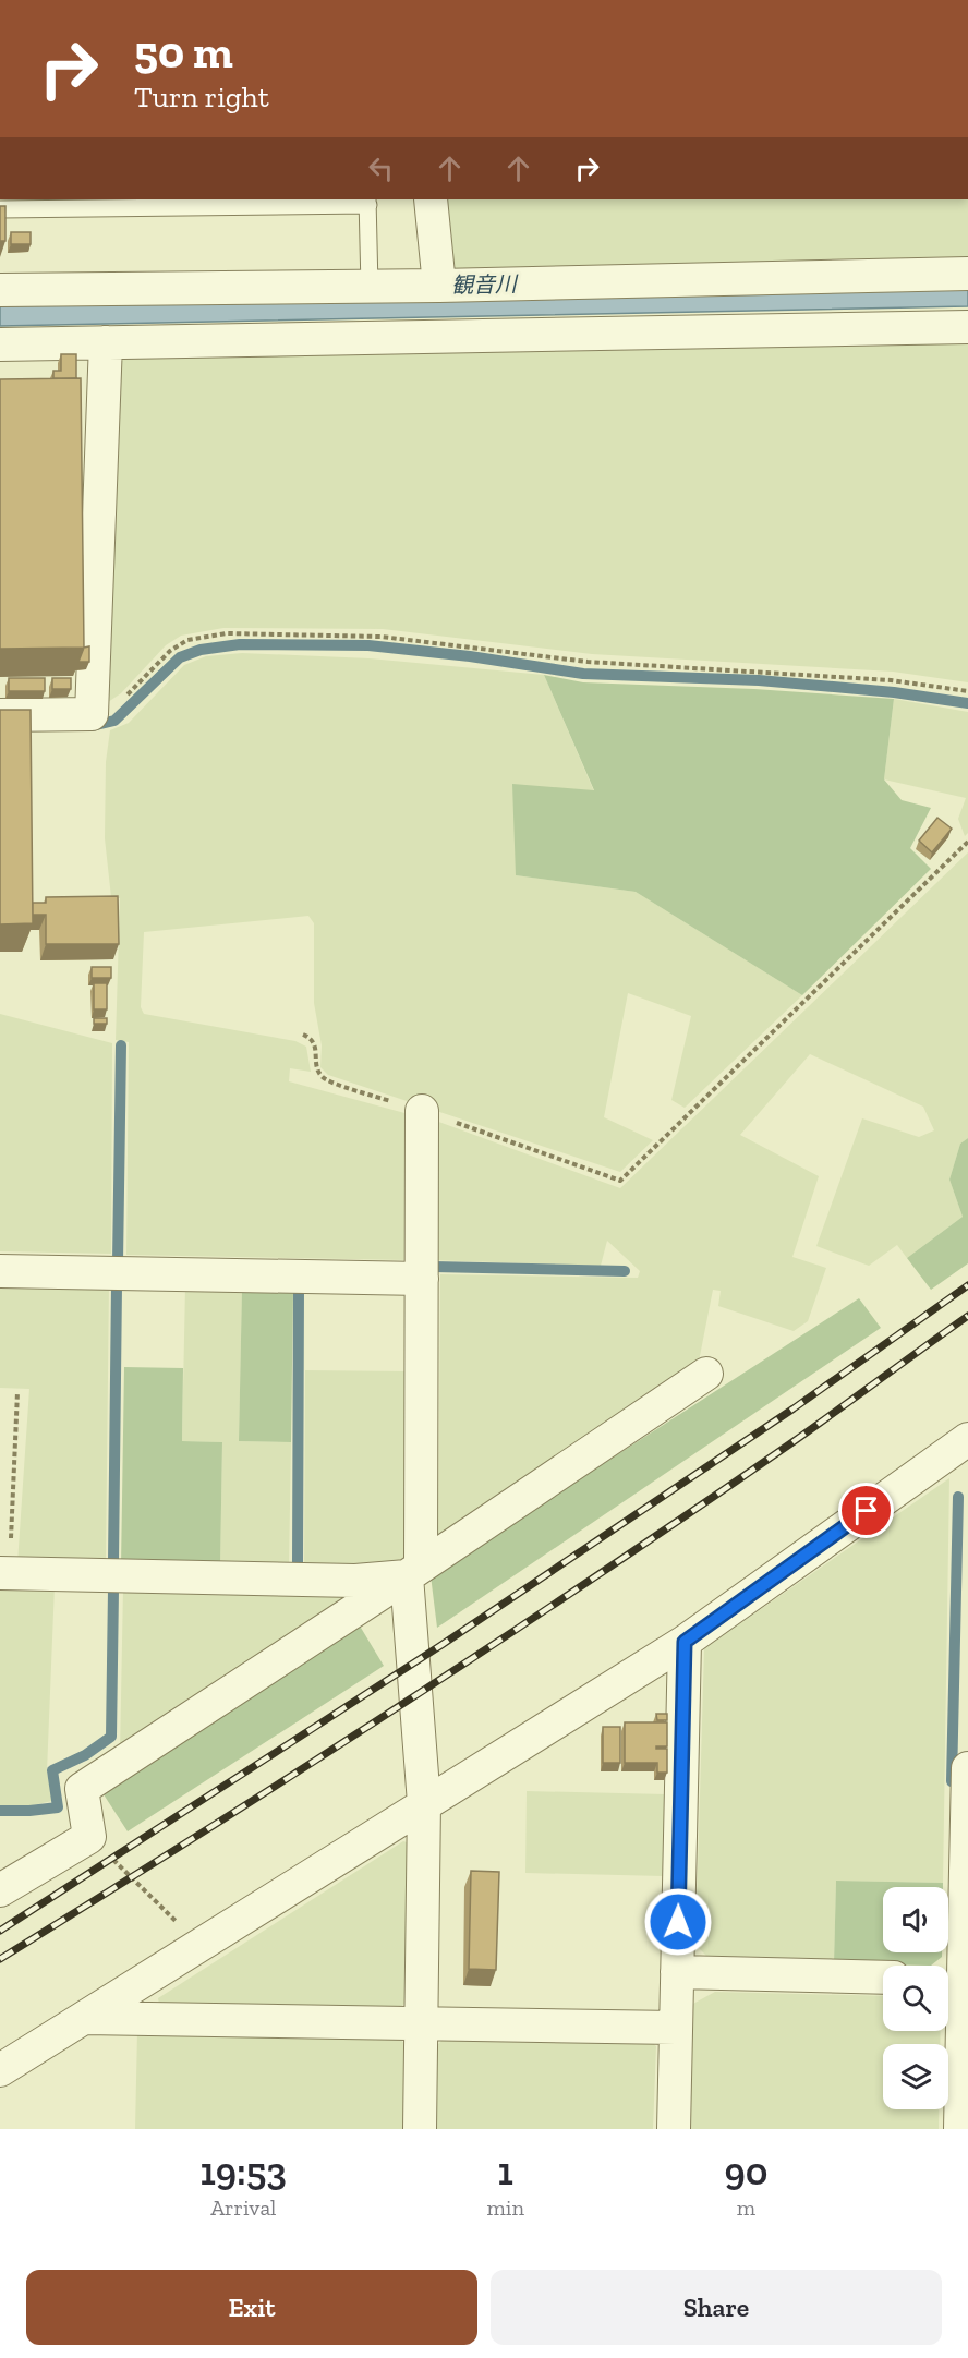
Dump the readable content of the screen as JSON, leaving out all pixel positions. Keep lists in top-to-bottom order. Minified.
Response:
{"water":["観音川"],"page":{"turn":["50 m","Turn right"],"eta":["19:53","Arrival","1","min","90","m"],"buttons":["Exit","Share"]}}
